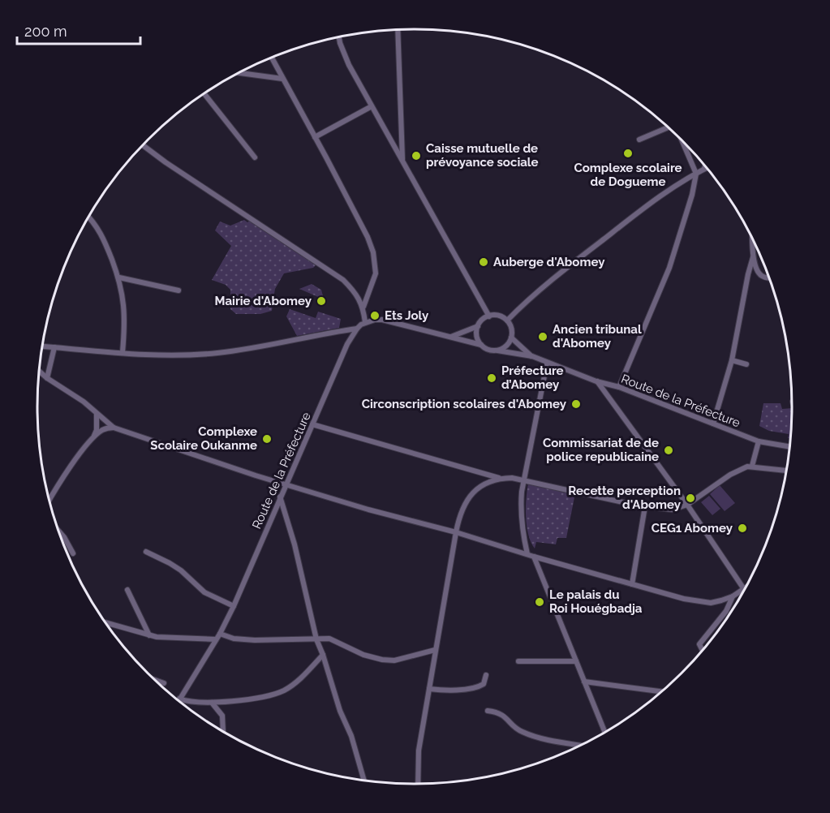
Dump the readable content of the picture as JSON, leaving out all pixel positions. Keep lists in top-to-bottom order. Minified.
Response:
{"streets":{"street":["Route de la Préfecture"]},"places":["Complexe scolaire de Dogueme","Caisse mutuelle de prévoyance sociale","Auberge d'Abomey","Mairie d'Abomey","Ets Joly","Ancien tribunal d'Abomey","Préfecture d’Abomey","Circonscription scolaires d'Abomey","Complexe Scolaire Oukanme","Commissariat de de police republicaine","Recette perception d'Abomey","CEG1 Abomey","Le palais du Roi Houégbadja"],"scale_bar":"200 m"}
